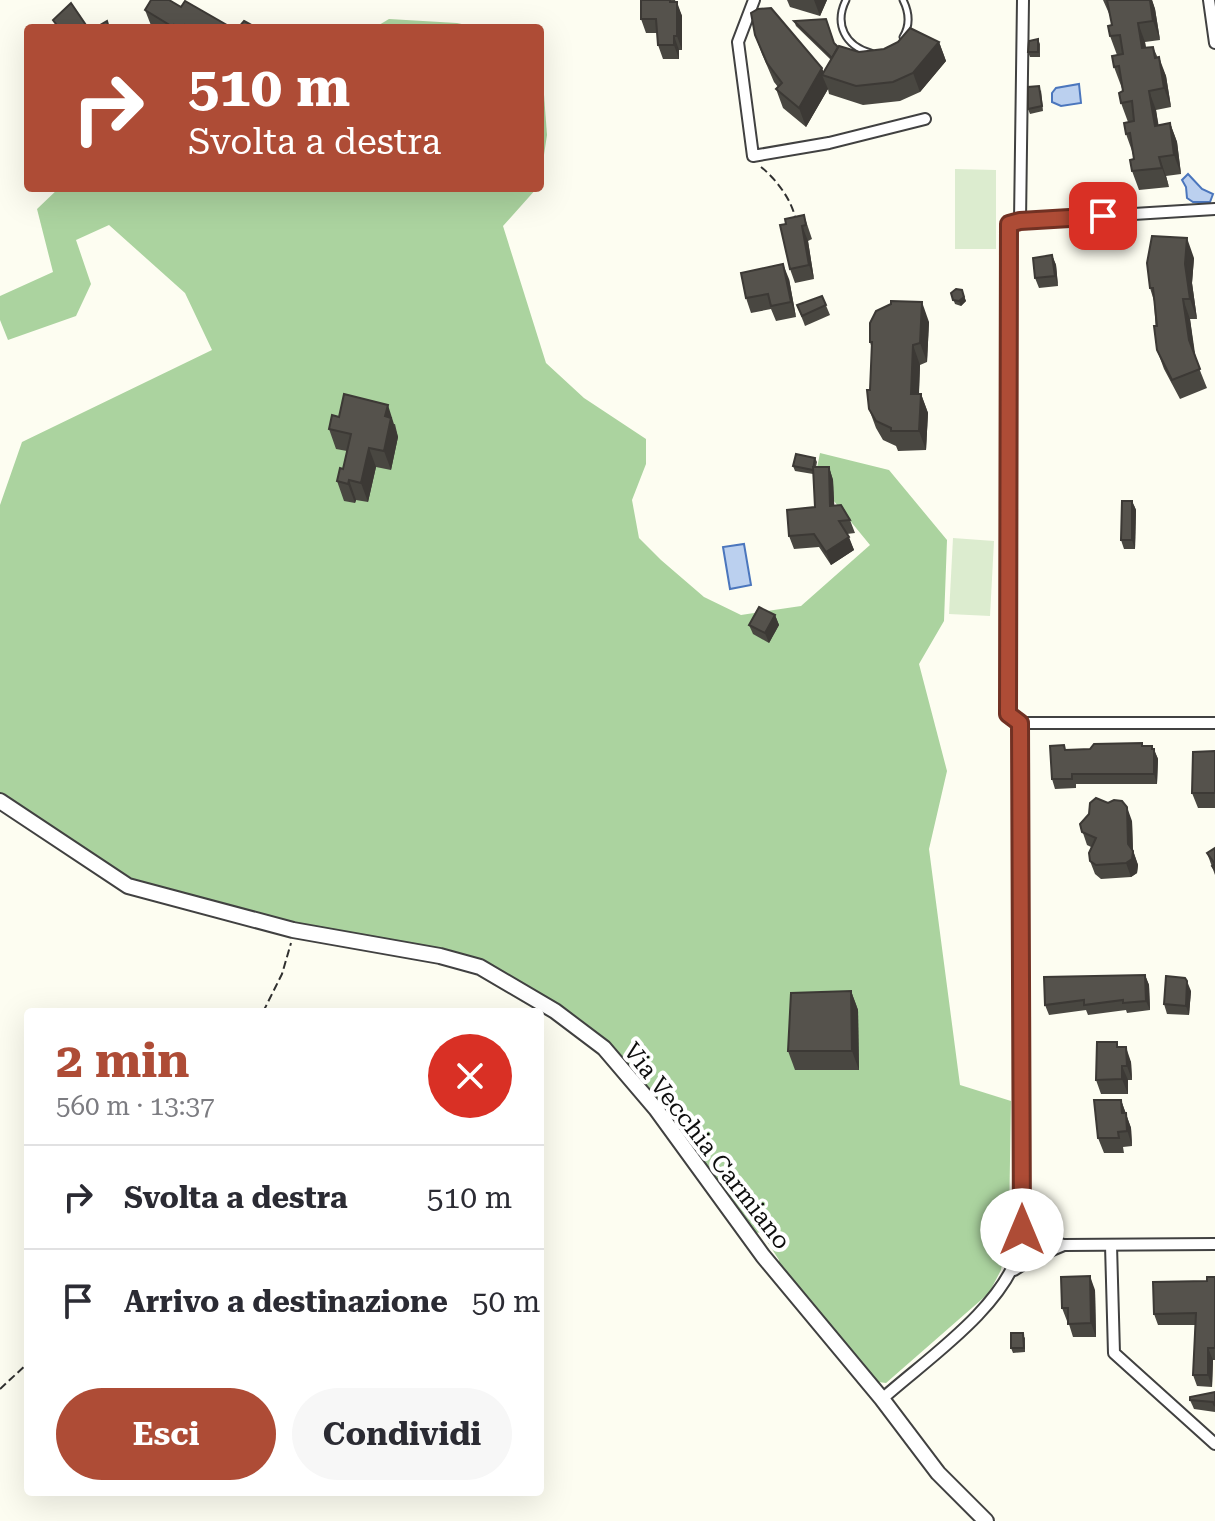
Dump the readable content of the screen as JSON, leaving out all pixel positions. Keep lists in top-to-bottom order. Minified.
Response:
{"streets":{"street":["Via Vecchia Carmiano"]},"page":{"turn":["510 m","Svolta a destra"],"heading":["2 min","560 m · 13:37"],"list":[{"name":"Svolta a destra","value":"510 m"},{"name":"Arrivo a destinazione","value":"50 m"}],"buttons":["Esci","Condividi"]}}
